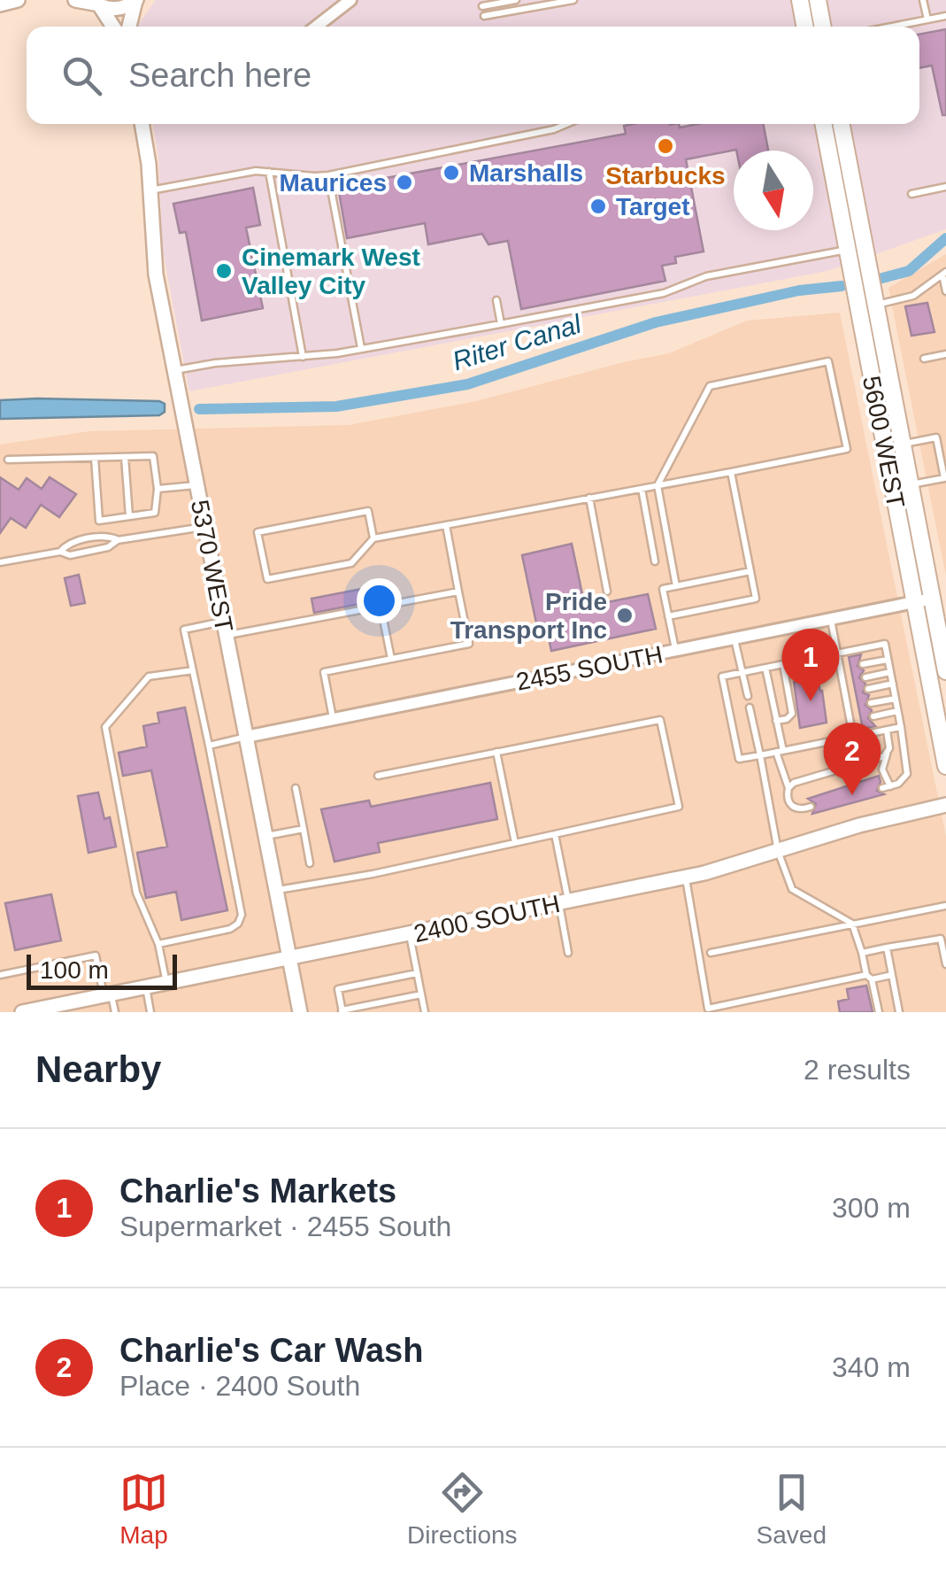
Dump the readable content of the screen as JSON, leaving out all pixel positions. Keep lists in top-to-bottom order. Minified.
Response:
{"streets":{"main road":["5600 WEST"],"street":["5370 WEST","2455 SOUTH","2400 SOUTH"]},"crossings":[["5600 WEST","2455 SOUTH"],["5370 WEST","2455 SOUTH"],["5370 WEST","2400 SOUTH"]],"water":["Riter Canal"],"places":["Starbucks","Marshalls","Maurices","Target","Cinemark West Valley City","Pride Transport Inc"],"scale_bar":"100 m","north":"bottom","page":{"search":"Search here","pins":["1","2"],"scale":"100 m","heading":["Nearby","2 results"],"list":[{"mark":"1","name":"Charlie's Markets","note":"Supermarket · 2455 South","value":"300 m"},{"mark":"2","name":"Charlie's Car Wash","note":"Place · 2400 South","value":"340 m"}],"nav":["Map","Directions","Saved"]}}
